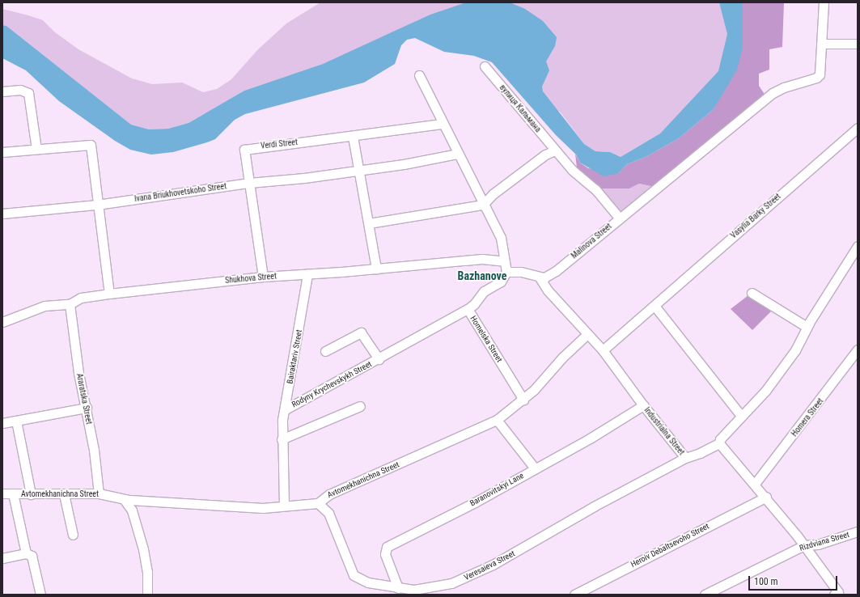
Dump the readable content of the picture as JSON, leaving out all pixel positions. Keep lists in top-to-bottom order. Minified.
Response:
{"streets":{"street":["вулиця Кальмана","Verdi Street","Ivana Briukhovetskoho Street","Vasylia Barky Street","Malinova Street","Shukhova Street","Homelska Street","Bairaktariv Street","Rodyny Krychevskykh Street","Araratska Street","Homera Street","Industrialna Street","Avtomekhanichna Street","Baranovitskyi Lane","Rizdviana Street","Heroiv Debaltsevoho Street","Veresaieva Street"]},"crossings":[["вулиця Кальмана","Malinova Street"],["Verdi Street","Ivana Briukhovetskoho Street"],["Verdi Street","Shukhova Street"],["Vasylia Barky Street","Industrialna Street"],["Malinova Street","Industrialna Street"],["Shukhova Street","Bairaktariv Street"],["Shukhova Street","Araratska Street"],["Homelska Street","Rodyny Krychevskykh Street"],["Homelska Street","Avtomekhanichna Street"],["Bairaktariv Street","Rodyny Krychevskykh Street"],["Bairaktariv Street","Avtomekhanichna Street"],["Araratska Street","Avtomekhanichna Street"],["Industrialna Street","Avtomekhanichna Street"],["Industrialna Street","Baranovitskyi Lane"],["Industrialna Street","Veresaieva Street"],["Avtomekhanichna Street","Veresaieva Street"],["Baranovitskyi Lane","Veresaieva Street"]],"districts":["Bazhanove"],"scale_bar":"100 m"}
